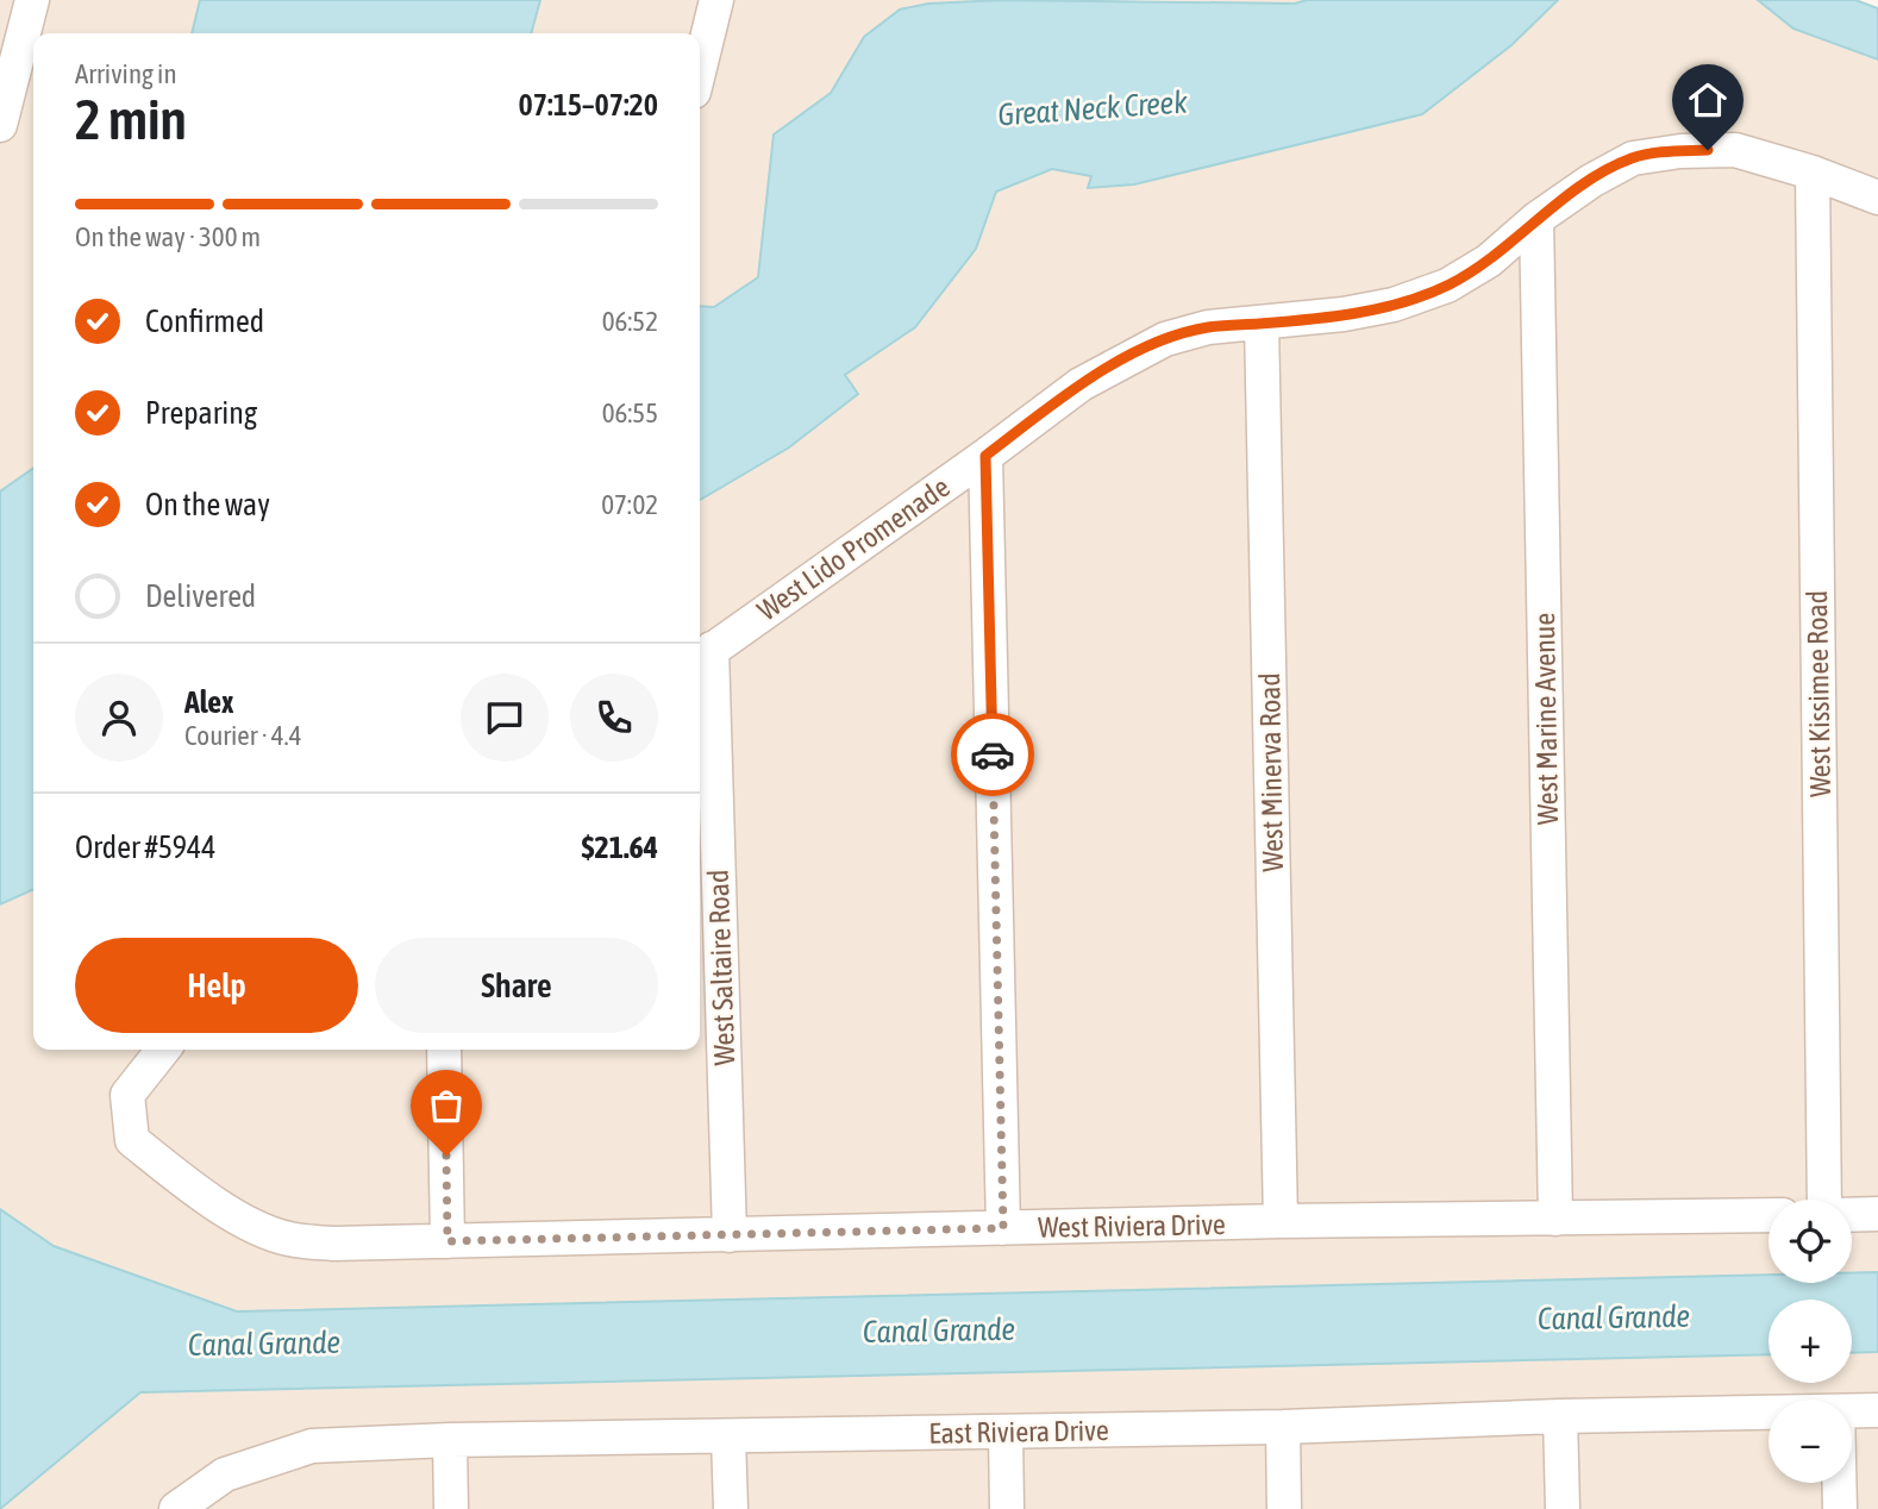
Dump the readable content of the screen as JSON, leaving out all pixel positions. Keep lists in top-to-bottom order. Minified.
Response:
{"streets":{"street":["West Lido Promenade","West Kissimee Road","West Marine Avenue","West Minerva Road","West Saltaire Road","West Riviera Drive","East Riviera Drive"]},"crossings":[["West Lido Promenade","West Kissimee Road"],["West Lido Promenade","West Marine Avenue"],["West Lido Promenade","West Minerva Road"],["West Lido Promenade","West Saltaire Road"],["West Marine Avenue","West Riviera Drive"],["West Minerva Road","West Riviera Drive"],["West Saltaire Road","West Riviera Drive"]],"water":["Great Neck Creek","Canal Grande"],"page":{"heading":["2 min","Arriving in","07:15–07:20"],"panel":["Alex","Courier · 4.4","Order #5944","$21.64"],"bar":"On the way · 300 m","list":[["Confirmed","06:52"],["Preparing","06:55"],["On the way","07:02"],"Delivered"],"buttons":["Help","Share"],"map_buttons":["+","−"]}}
